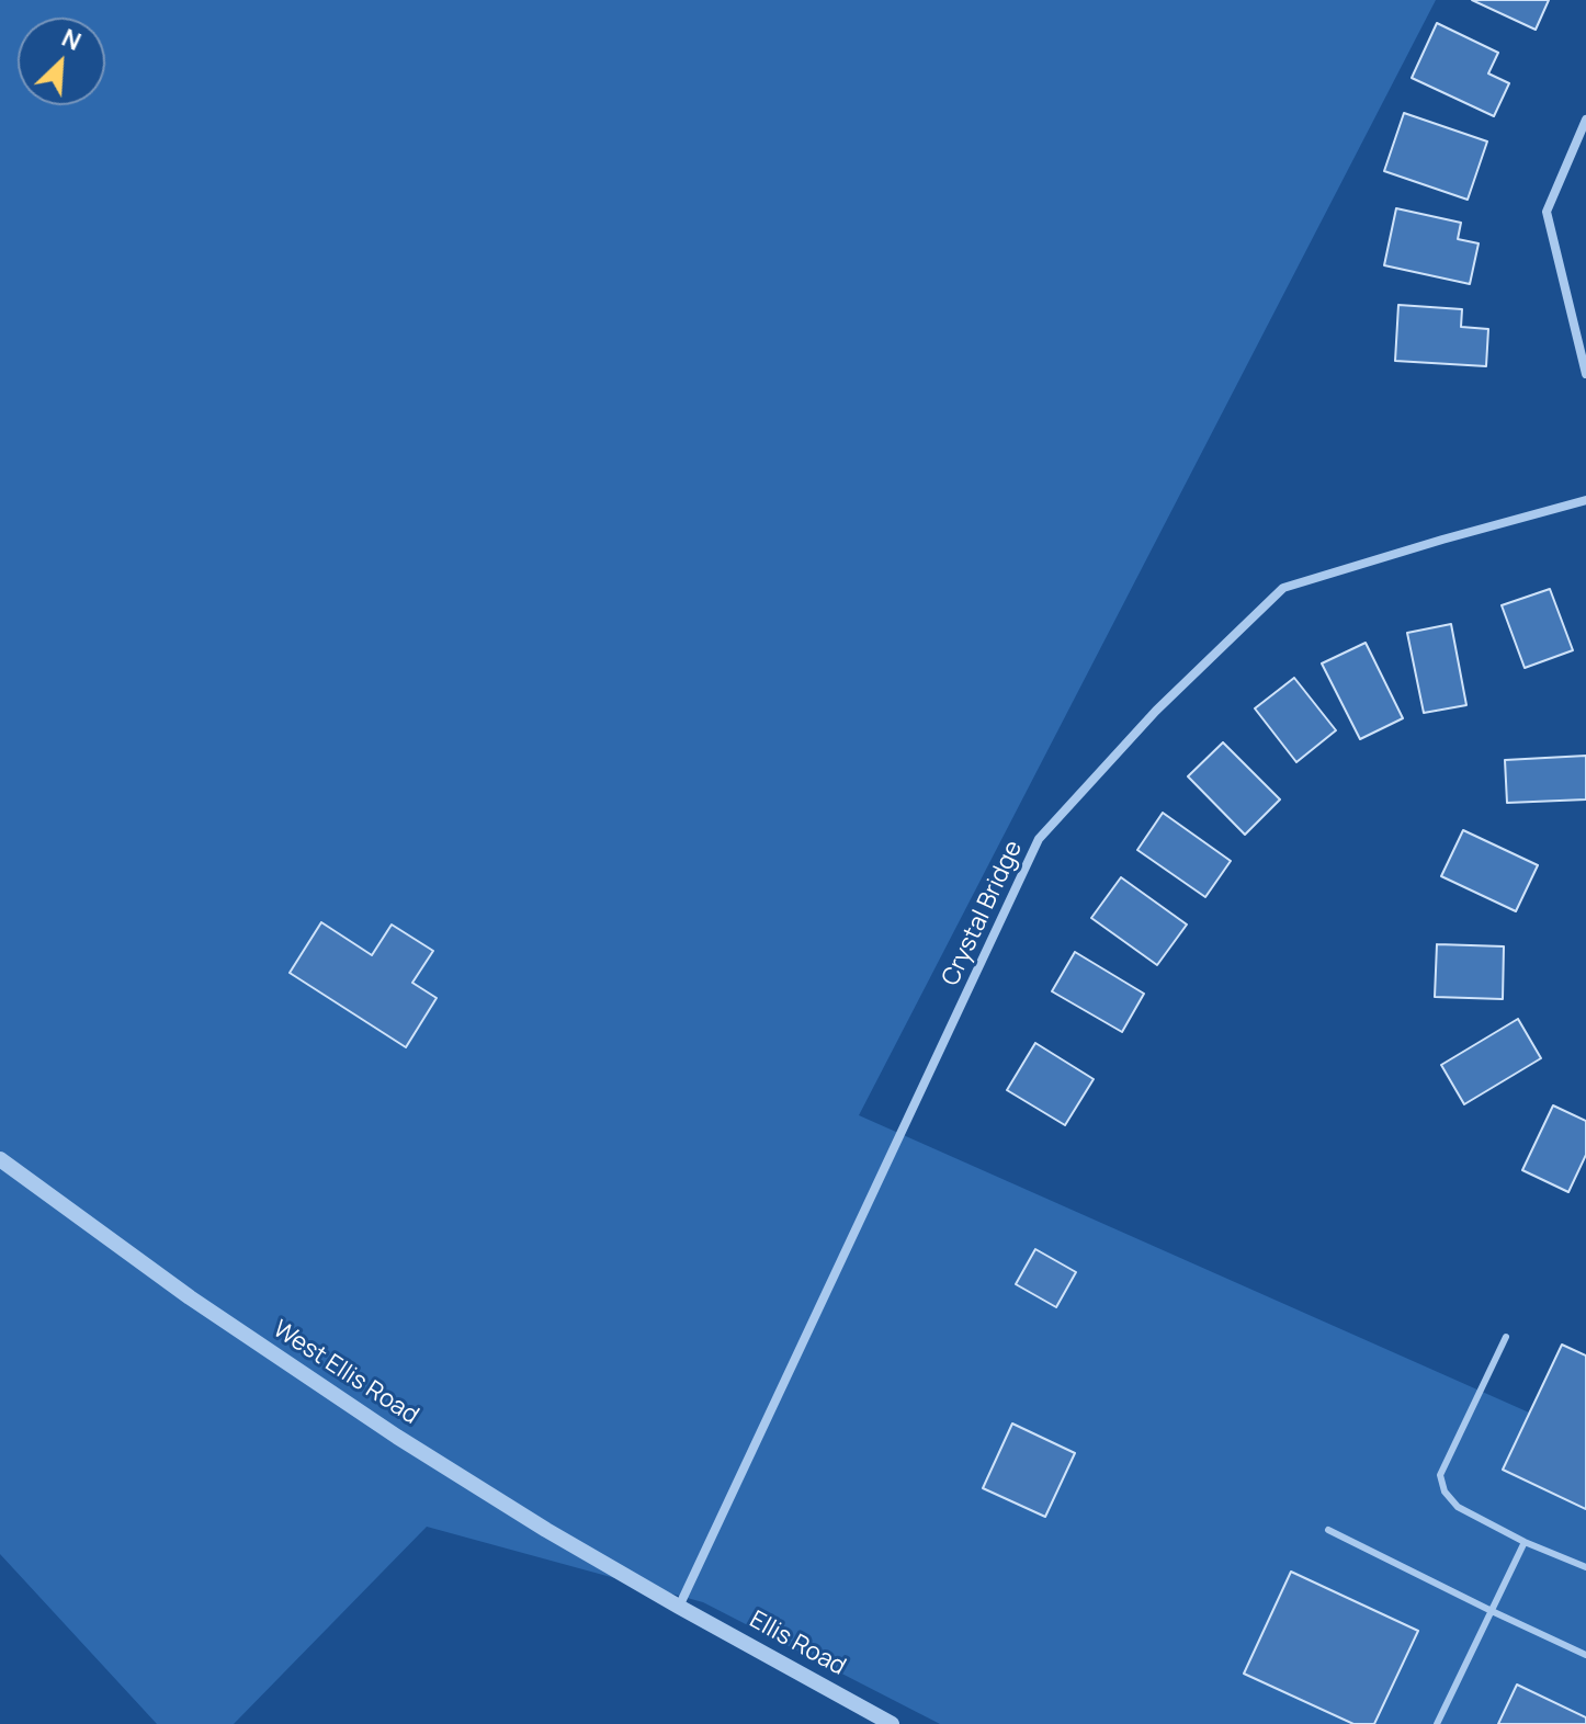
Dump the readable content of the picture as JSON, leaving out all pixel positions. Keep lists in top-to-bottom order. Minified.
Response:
{"streets":{"street":["Crystal Bridge","West Ellis Road","Ellis Road"]},"crossings":[["Crystal Bridge","West Ellis Road"],["Crystal Bridge","Ellis Road"],["West Ellis Road","Ellis Road"]],"north":"top right"}
